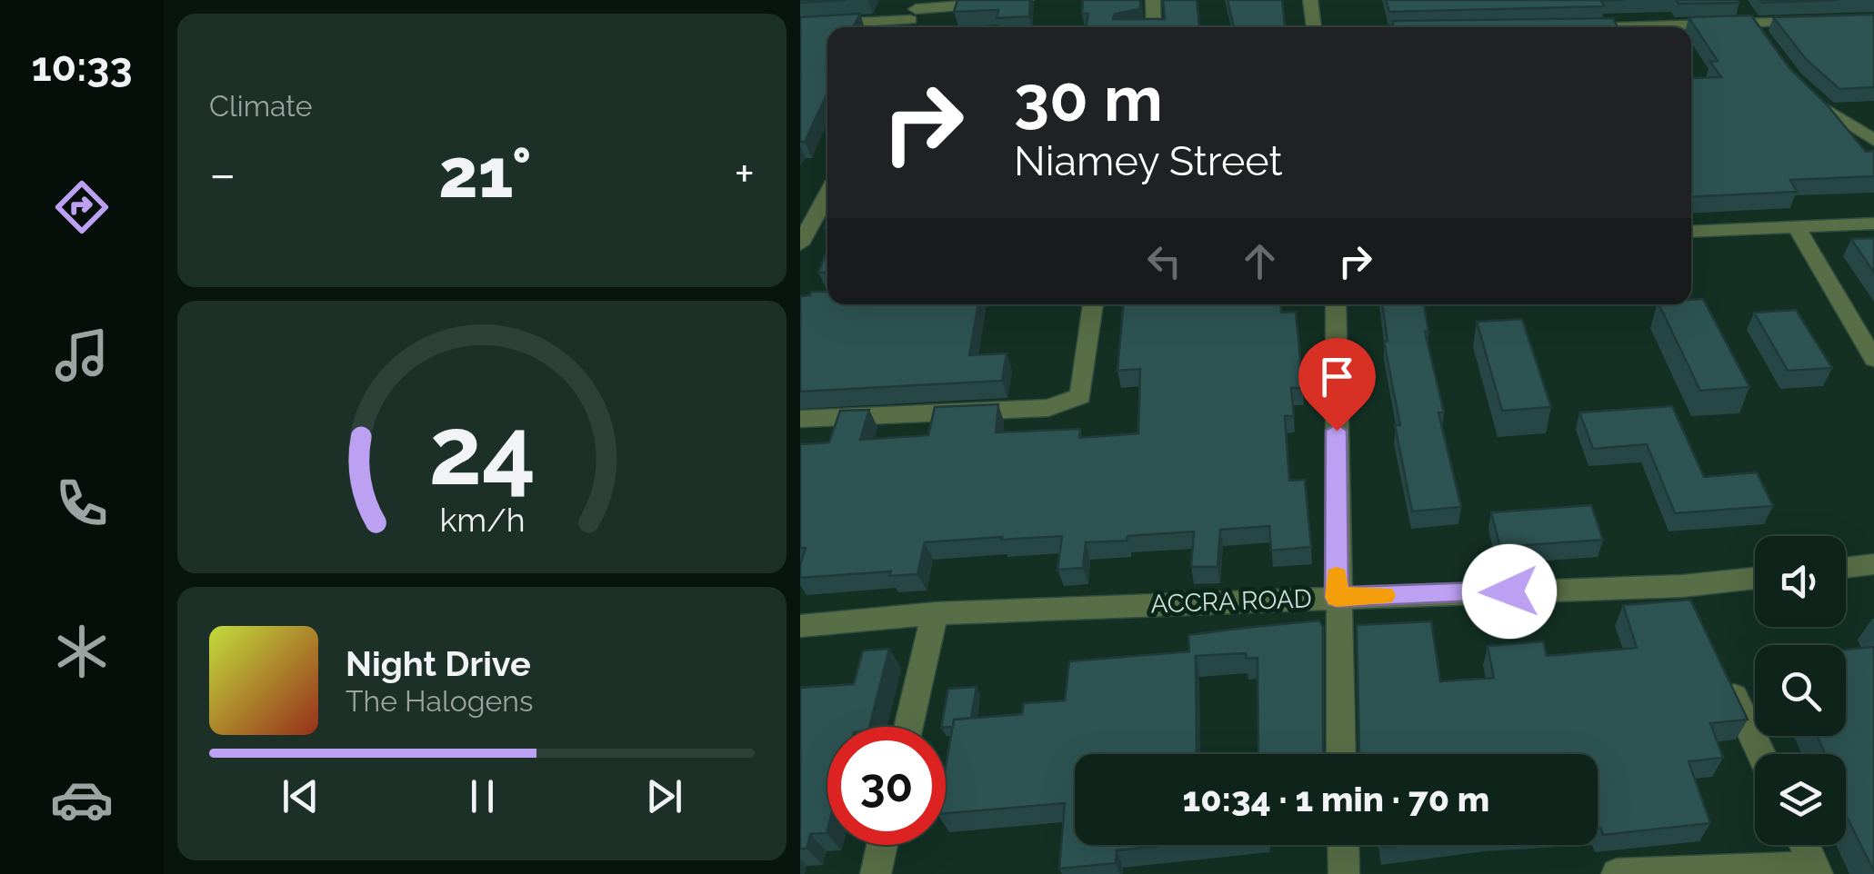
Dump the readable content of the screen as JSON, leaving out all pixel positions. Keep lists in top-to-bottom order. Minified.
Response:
{"streets":{"street":["ACCRA ROAD"]},"page":{"tabs":"10:33","tile":"Climate","turn":["30 m","Niamey Street"],"heat":["−","21°","+"],"song":["Night Drive","The Halogens"],"limit":"30","trip":"10:34 · 1 min · 70 m","gauge":["24","km/h"]}}
